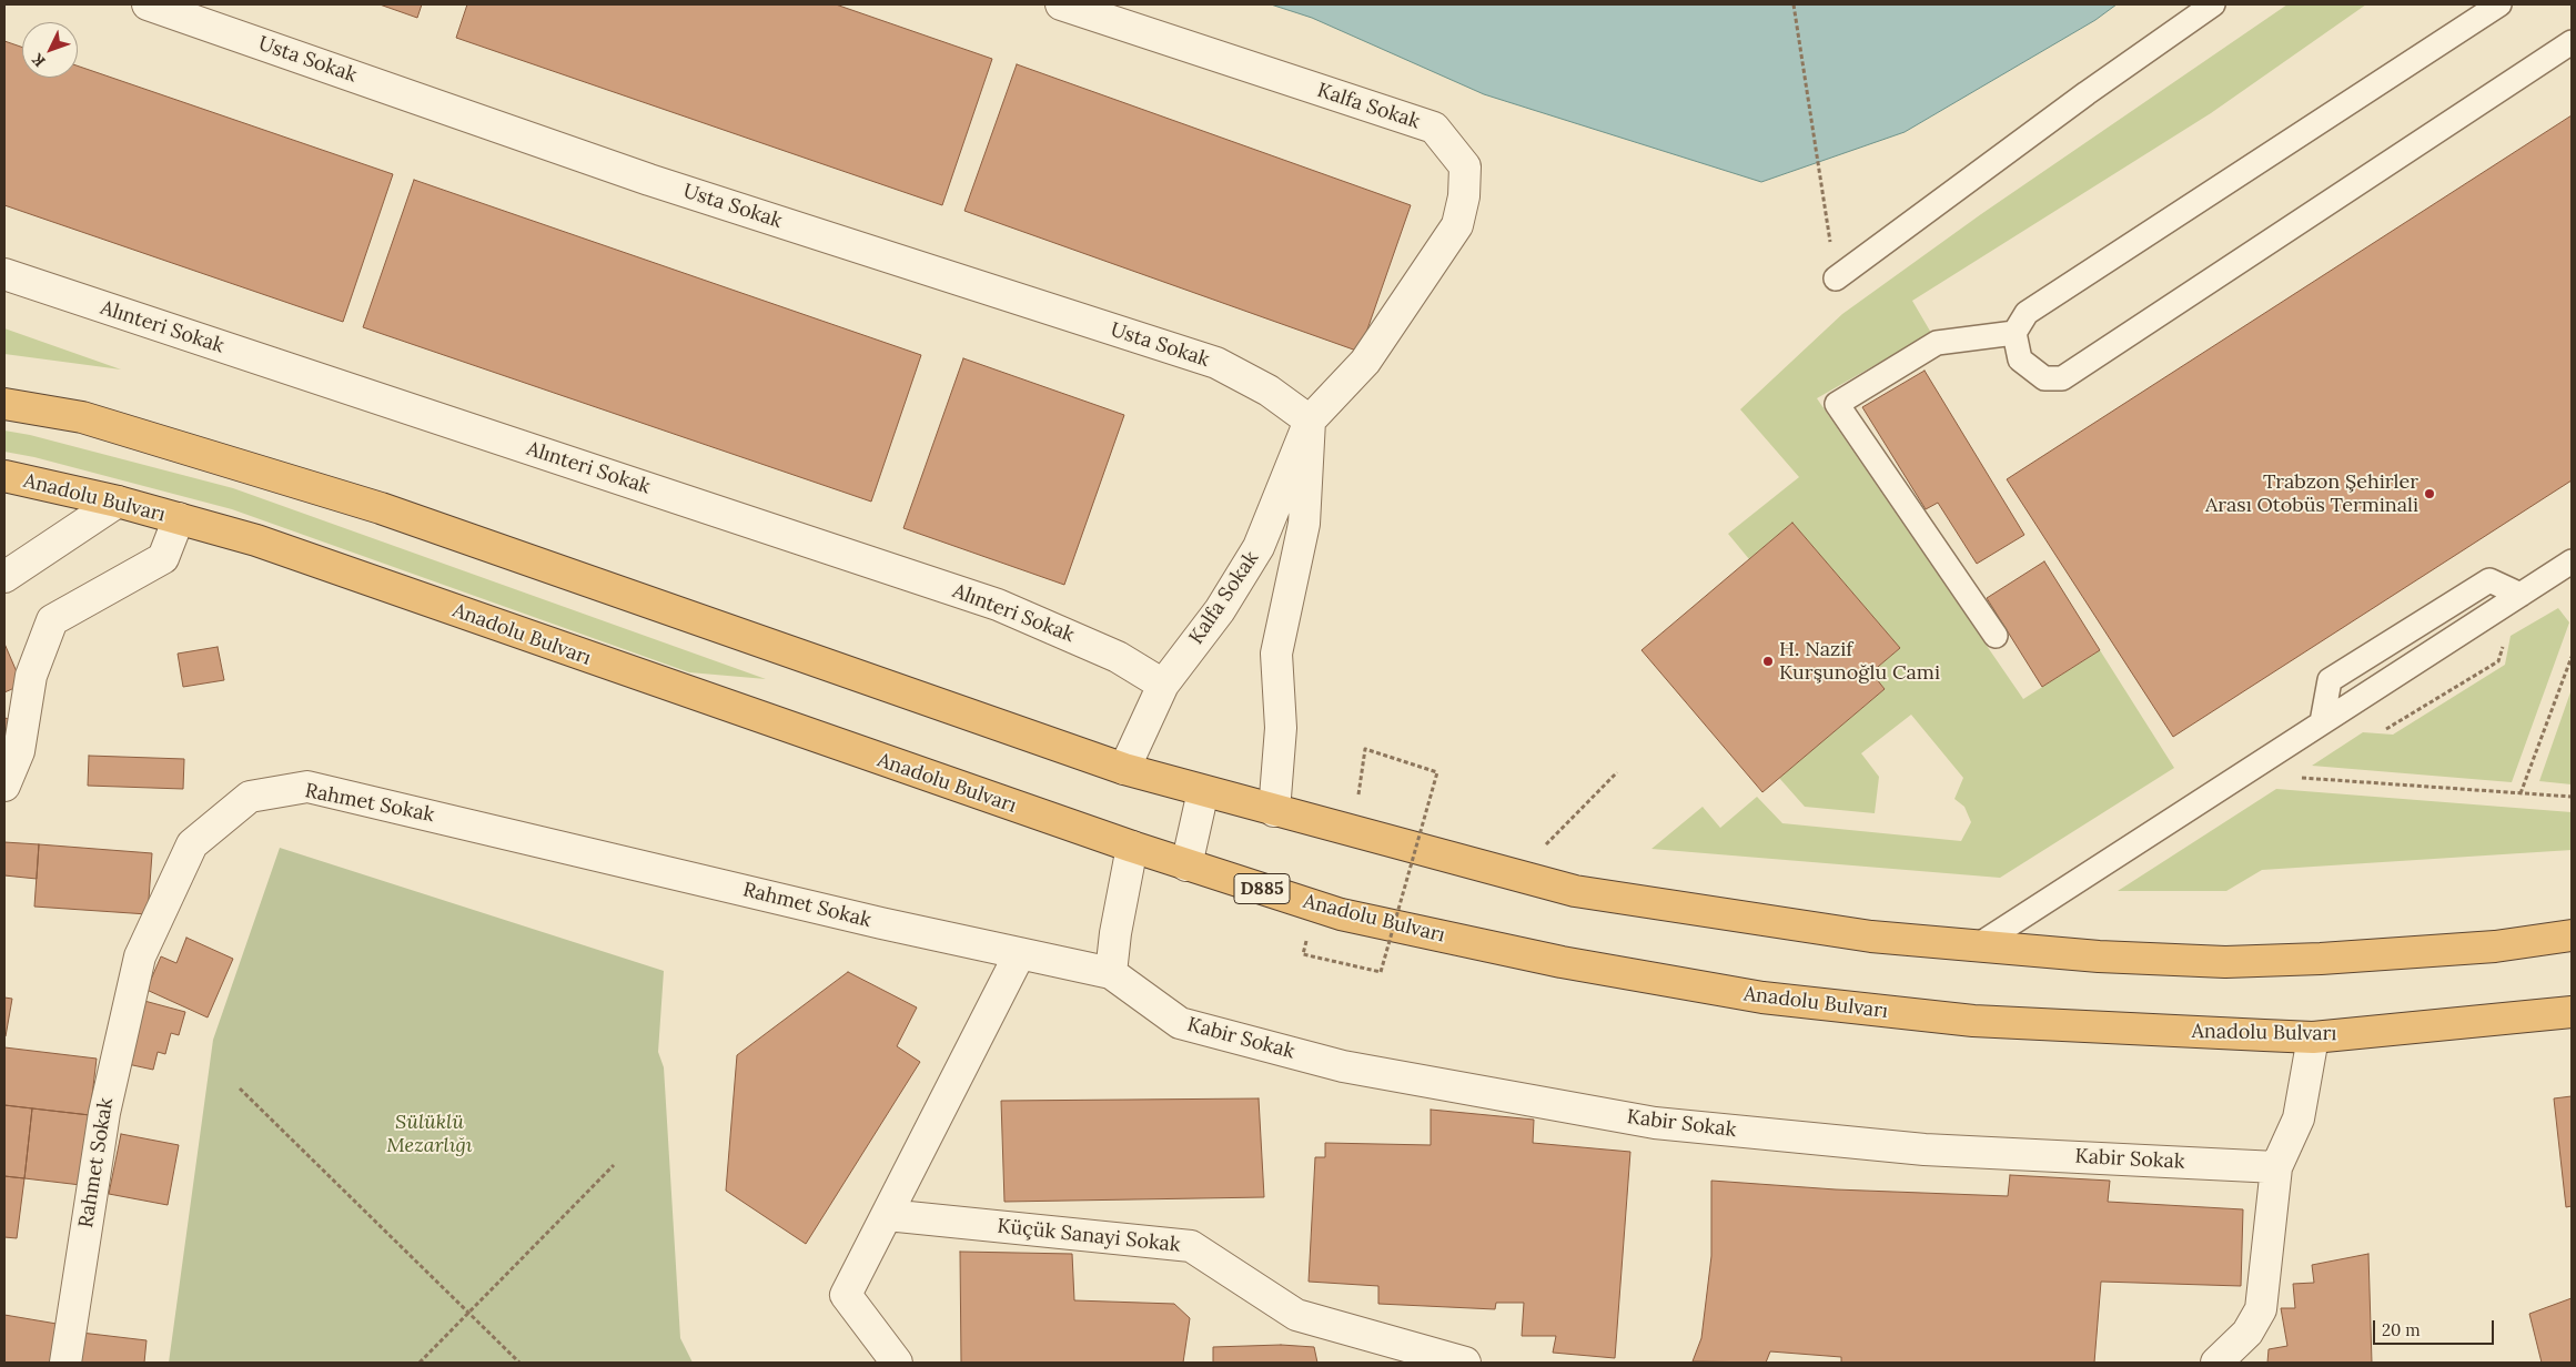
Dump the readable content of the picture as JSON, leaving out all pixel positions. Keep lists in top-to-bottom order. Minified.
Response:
{"streets":{"highway":["Anadolu Bulvarı","D885"],"street":["Usta Sokak","Kalfa Sokak","Alınteri Sokak","Rahmet Sokak","Kabir Sokak","Küçük Sanayi Sokak"]},"crossings":[["Usta Sokak","Kalfa Sokak"],["Kalfa Sokak","Alınteri Sokak"],["Rahmet Sokak","Kabir Sokak"]],"parks":["Sülüklü Mezarlığı"],"places":["Trabzon Şehirler Arası Otobüs Terminali","H. Nazif Kurşunoğlu Cami"],"scale_bar":"20 m","north":"bottom left"}
